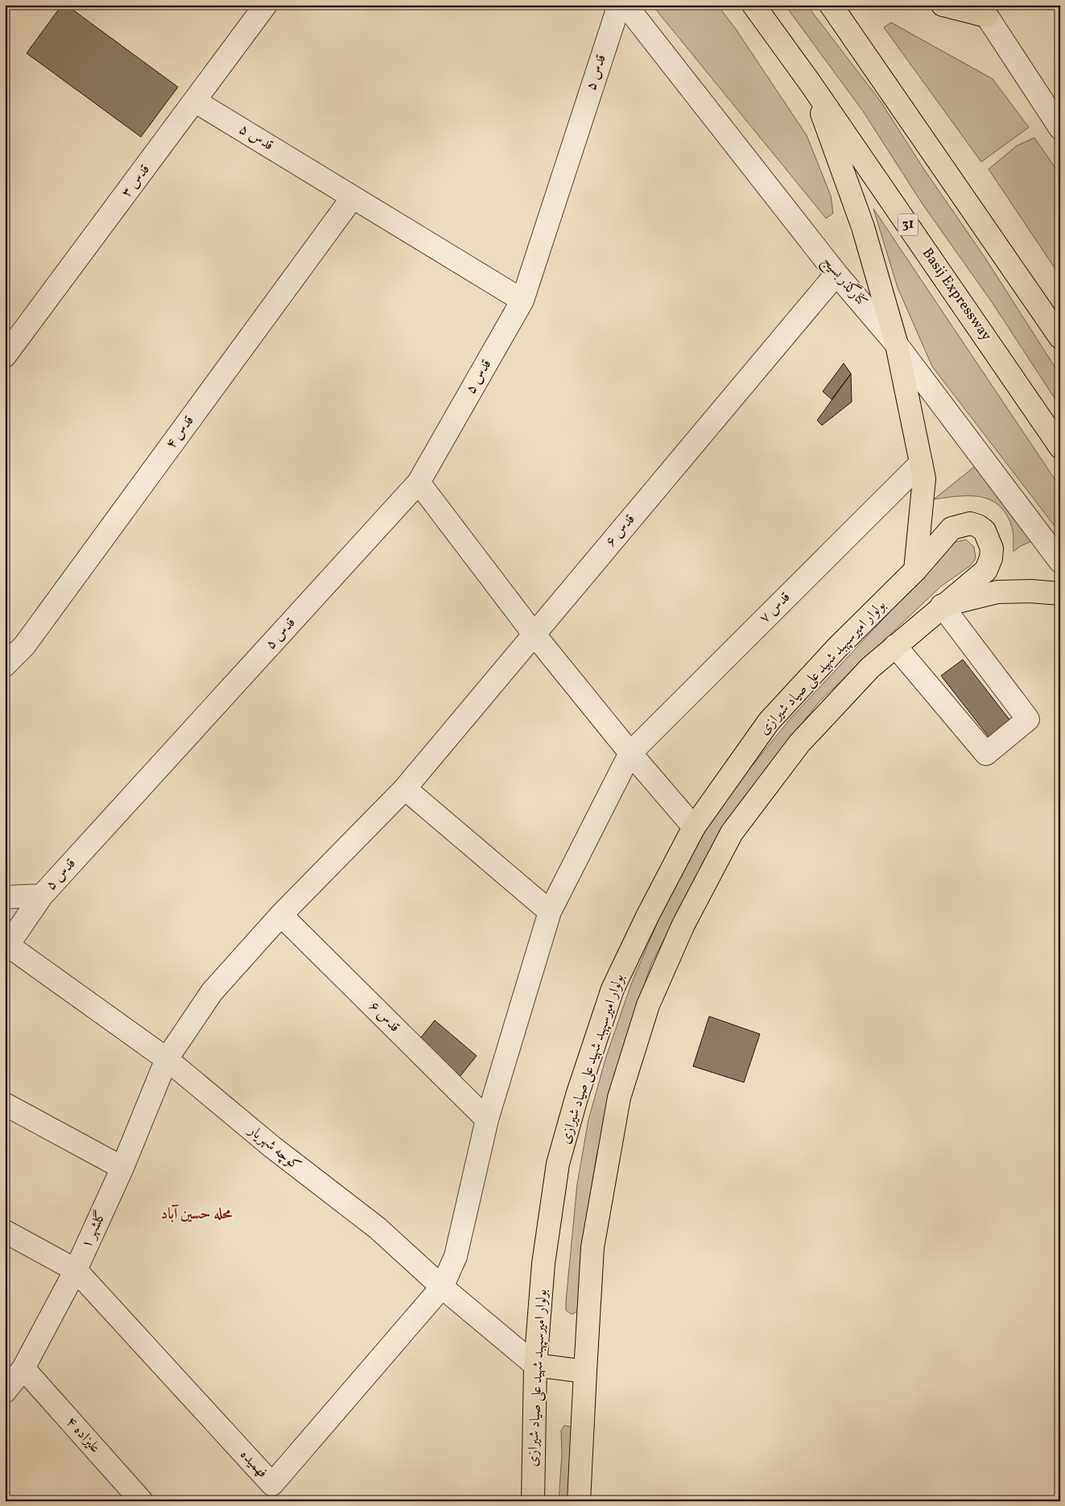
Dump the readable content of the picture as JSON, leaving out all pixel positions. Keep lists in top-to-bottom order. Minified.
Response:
{"streets":{"main road":["31","Basij Expressway","بولوار امیرسپهبد شهید علی صیاد شیرازی"],"street":["قدس ۵","قدس ۳","کنارگذر بسیج","قدس ۴","قدس ۶","قدس ۷","کوچه شهریار","گلشهر ۱","علیزاده ۴","فهمیده"]},"crossings":[["قدس ۵","قدس ۳"],["قدس ۵","قدس ۴"],["قدس ۵","کوچه شهریار"],["کنارگذر بسیج","قدس ۶"],["قدس ۶","قدس ۷"],["قدس ۶","کوچه شهریار"],["قدس ۶","گلشهر ۱"],["قدس ۷","کوچه شهریار"],["قدس ۷","فهمیده"],["بولوار امیرسپهبد شهید علی صیاد شیرازی","کوچه شهریار"],["کوچه شهریار","گلشهر ۱"],["کوچه شهریار","فهمیده"],["گلشهر ۱","علیزاده ۴"],["گلشهر ۱","فهمیده"]],"districts":["محله حسین آباد"]}
